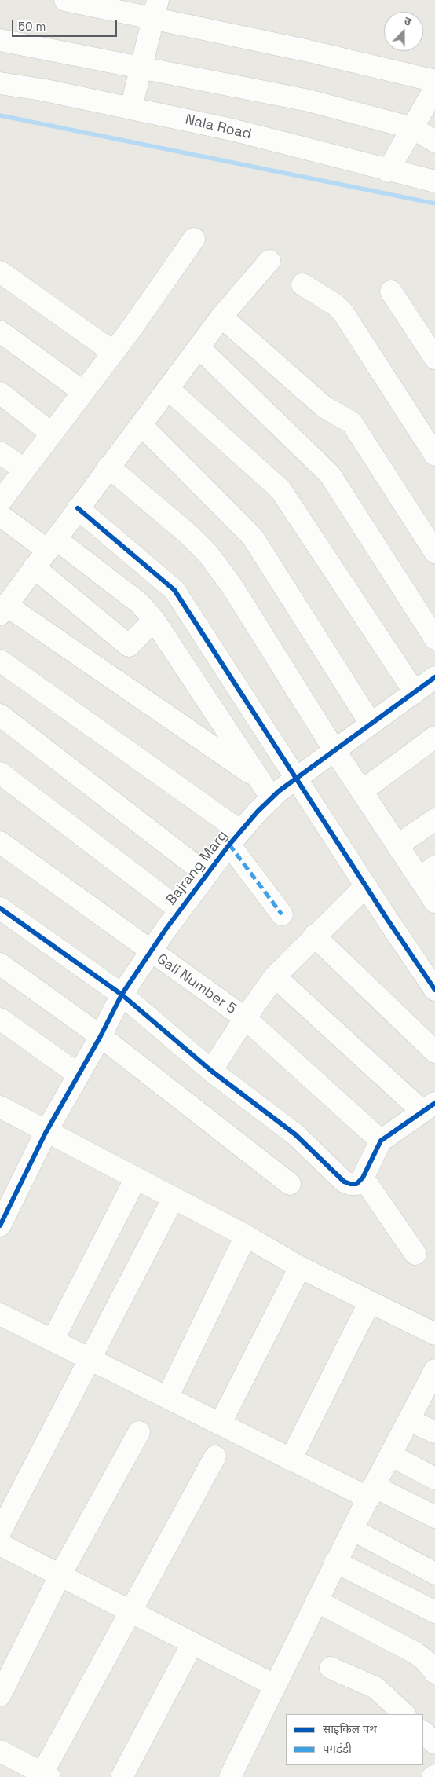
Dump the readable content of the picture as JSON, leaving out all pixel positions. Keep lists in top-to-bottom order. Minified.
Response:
{"streets":{"street":["Nala Road","Bajrang Marg","Gali Number 5"]},"crossings":[["Bajrang Marg","Gali Number 5"]],"legend":["साइकिल पथ","पगडंडी"],"scale_bar":"50 m","north":"top"}
